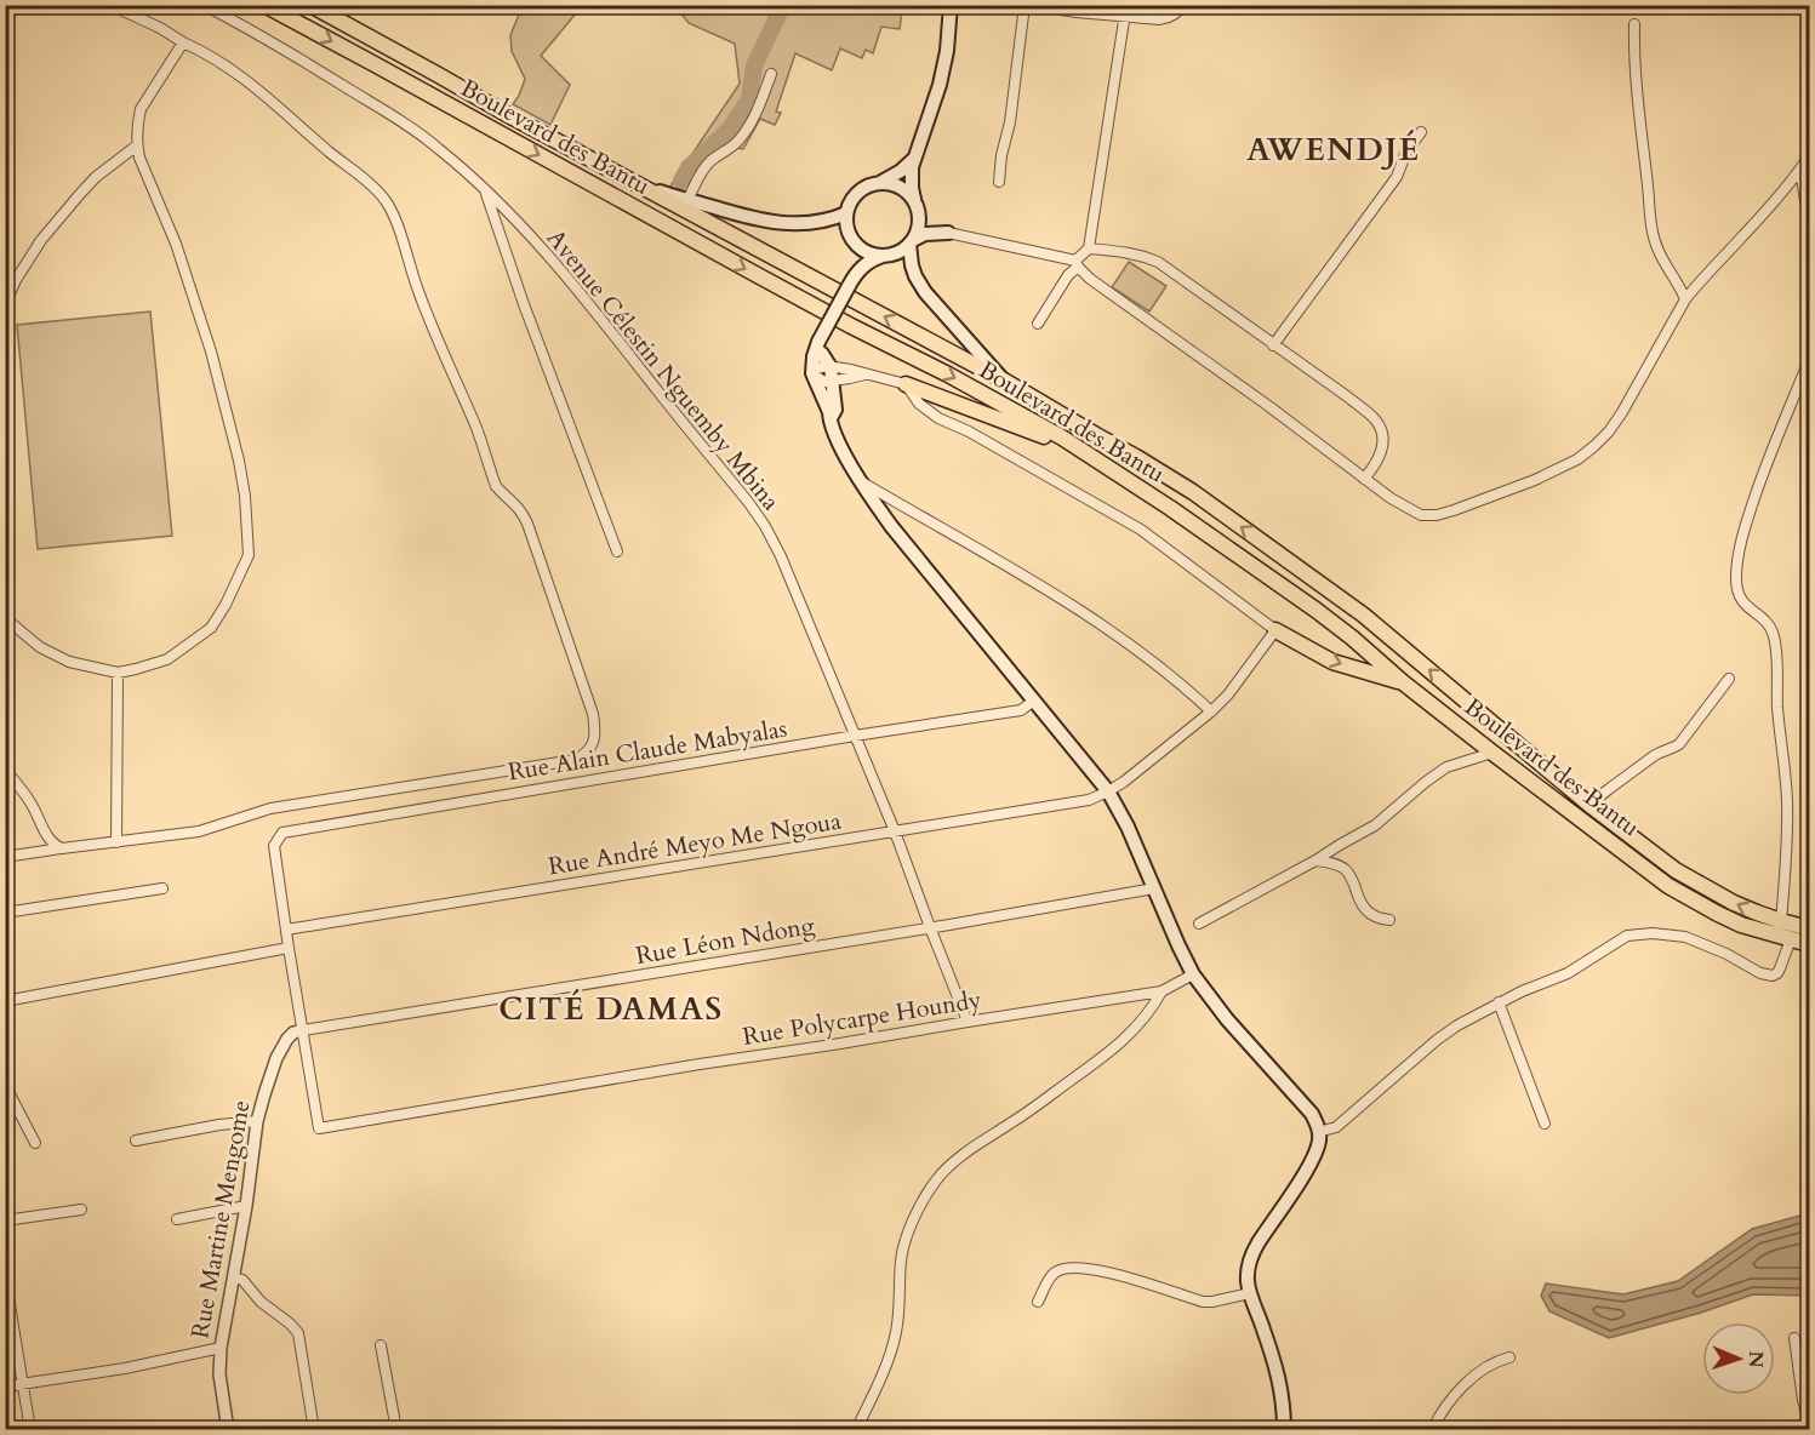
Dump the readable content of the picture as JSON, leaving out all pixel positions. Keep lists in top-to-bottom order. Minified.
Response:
{"streets":{"highway":["Boulevard des Bantu"],"street":["Avenue Célestin Nguemby Mbina","Rue Alain Claude Mabyalas","Rue André Meyo Me Ngoua","Rue Léon Ndong","Rue Polycarpe Houndy","Rue Martine Mengome"]},"crossings":[["Avenue Célestin Nguemby Mbina","Rue Alain Claude Mabyalas"],["Avenue Célestin Nguemby Mbina","Rue André Meyo Me Ngoua"],["Avenue Célestin Nguemby Mbina","Rue Léon Ndong"],["Avenue Célestin Nguemby Mbina","Rue Polycarpe Houndy"],["Rue Alain Claude Mabyalas","Rue André Meyo Me Ngoua"],["Rue Léon Ndong","Rue Polycarpe Houndy"],["Rue Léon Ndong","Rue Martine Mengome"],["Rue Polycarpe Houndy","Rue Martine Mengome"]],"districts":["AWENDJÉ","CITÉ DAMAS"],"north":"right"}
